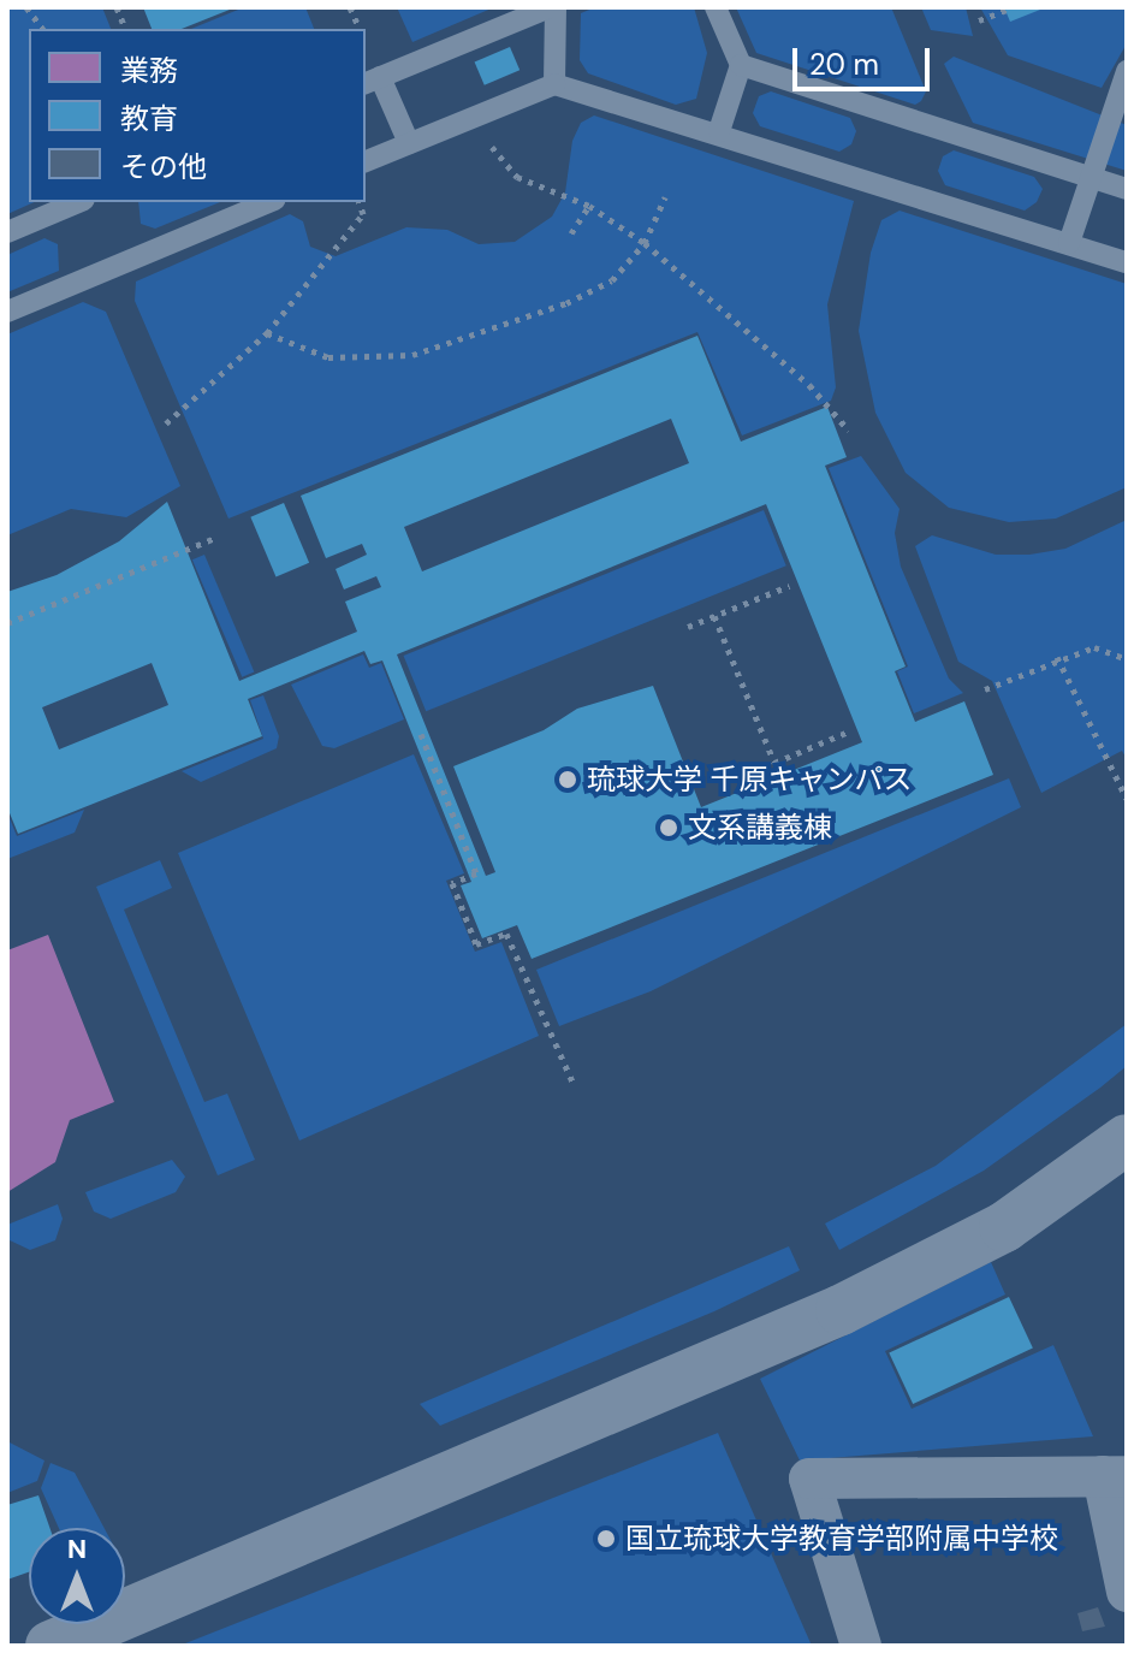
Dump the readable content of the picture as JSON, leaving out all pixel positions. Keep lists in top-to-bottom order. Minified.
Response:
{"places":["琉球大学 千原キャンパス","文系講義棟","国立琉球大学教育学部附属中学校"],"legend":["業務","教育","その他"],"scale_bar":"20 m","north":"top"}
